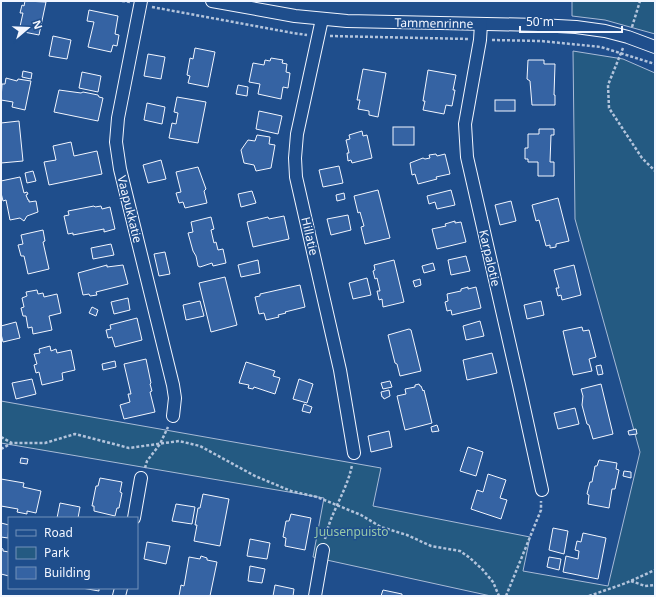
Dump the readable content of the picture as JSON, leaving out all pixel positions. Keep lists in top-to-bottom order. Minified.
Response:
{"streets":{"street":["Tammenrinne","Vaapukkatie","Hillatie","Karpalotie"]},"crossings":[["Tammenrinne","Hillatie"],["Tammenrinne","Karpalotie"]],"parks":["Juusenpuisto"],"legend":["Road","Park","Building"],"scale_bar":"50 m","north":"right"}
